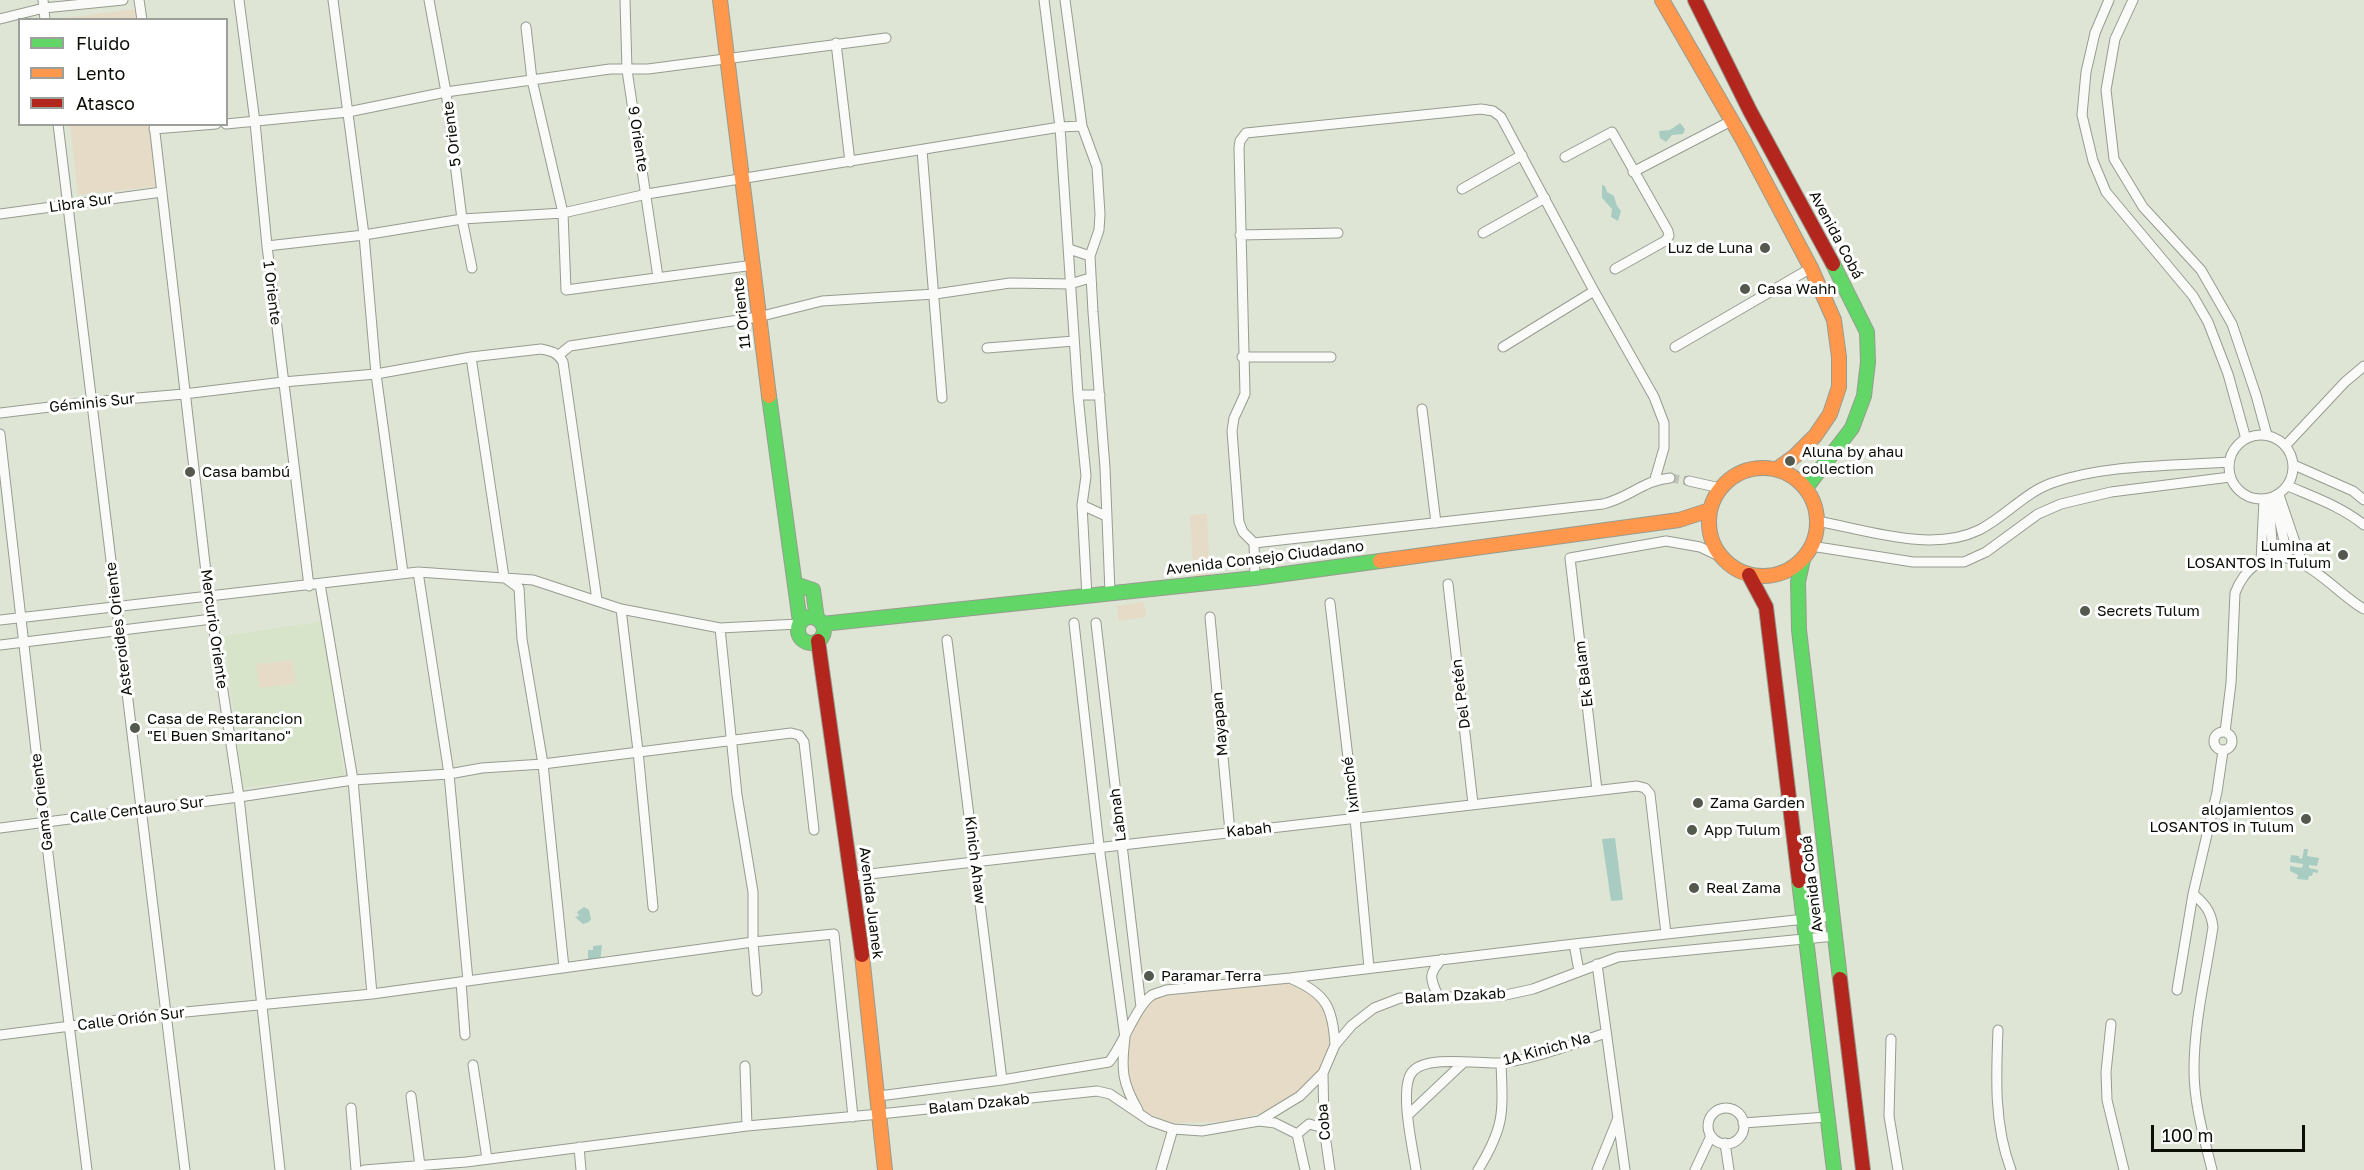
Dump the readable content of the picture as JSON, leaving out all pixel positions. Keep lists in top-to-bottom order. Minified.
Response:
{"streets":{"street":["5 Oriente","9 Oriente","Libra Sur","Avenida Cobá","1 Oriente","11 Oriente","Géminis Sur","Avenida Consejo Ciudadano","Asteroides Oriente","Mercurio Oriente","Ek Balam","Del Petén","Mayapan","Iximché","Gama Oriente","Calle Centauro Sur","Labnah","Kabah","Kinich Ahaw","Avenida Juanek","Balam Dzakab","Calle Orión Sur","1A Kinich Na","Coba"]},"crossings":[["Libra Sur","Asteroides Oriente"],["Libra Sur","Mercurio Oriente"],["Avenida Cobá","Avenida Consejo Ciudadano"],["Avenida Cobá","Ek Balam"],["Avenida Cobá","Balam Dzakab"],["1 Oriente","Géminis Sur"],["11 Oriente","Avenida Consejo Ciudadano"],["11 Oriente","Avenida Juanek"],["Géminis Sur","Asteroides Oriente"],["Géminis Sur","Mercurio Oriente"],["Avenida Consejo Ciudadano","Ek Balam"],["Avenida Consejo Ciudadano","Avenida Juanek"],["Asteroides Oriente","Calle Centauro Sur"],["Asteroides Oriente","Calle Orión Sur"],["Mercurio Oriente","Calle Centauro Sur"],["Mercurio Oriente","Calle Orión Sur"],["Ek Balam","Kabah"],["Del Petén","Kabah"],["Mayapan","Kabah"],["Iximché","Kabah"],["Gama Oriente","Calle Centauro Sur"],["Gama Oriente","Calle Orión Sur"],["Labnah","Kabah"],["Labnah","Balam Dzakab"],["Labnah","Coba"],["Kabah","Kinich Ahaw"],["Kabah","Avenida Juanek"],["Avenida Juanek","Balam Dzakab"],["Balam Dzakab","Calle Orión Sur"],["Balam Dzakab","1A Kinich Na"],["Balam Dzakab","Coba"]],"places":["Luz de Luna","Casa Wahh","Aluna by ahau collection","Casa bambú","Lumina at LOSANTOS in Tulum","Secrets Tulum","Casa de Restarancion \"El Buen Smaritano\"","Zama Garden","alojamientos LOSANTOS in Tulum","App Tulum","Real Zama","Paramar Terra"],"legend":["Fluido","Lento","Atasco"],"scale_bar":"100 m"}
